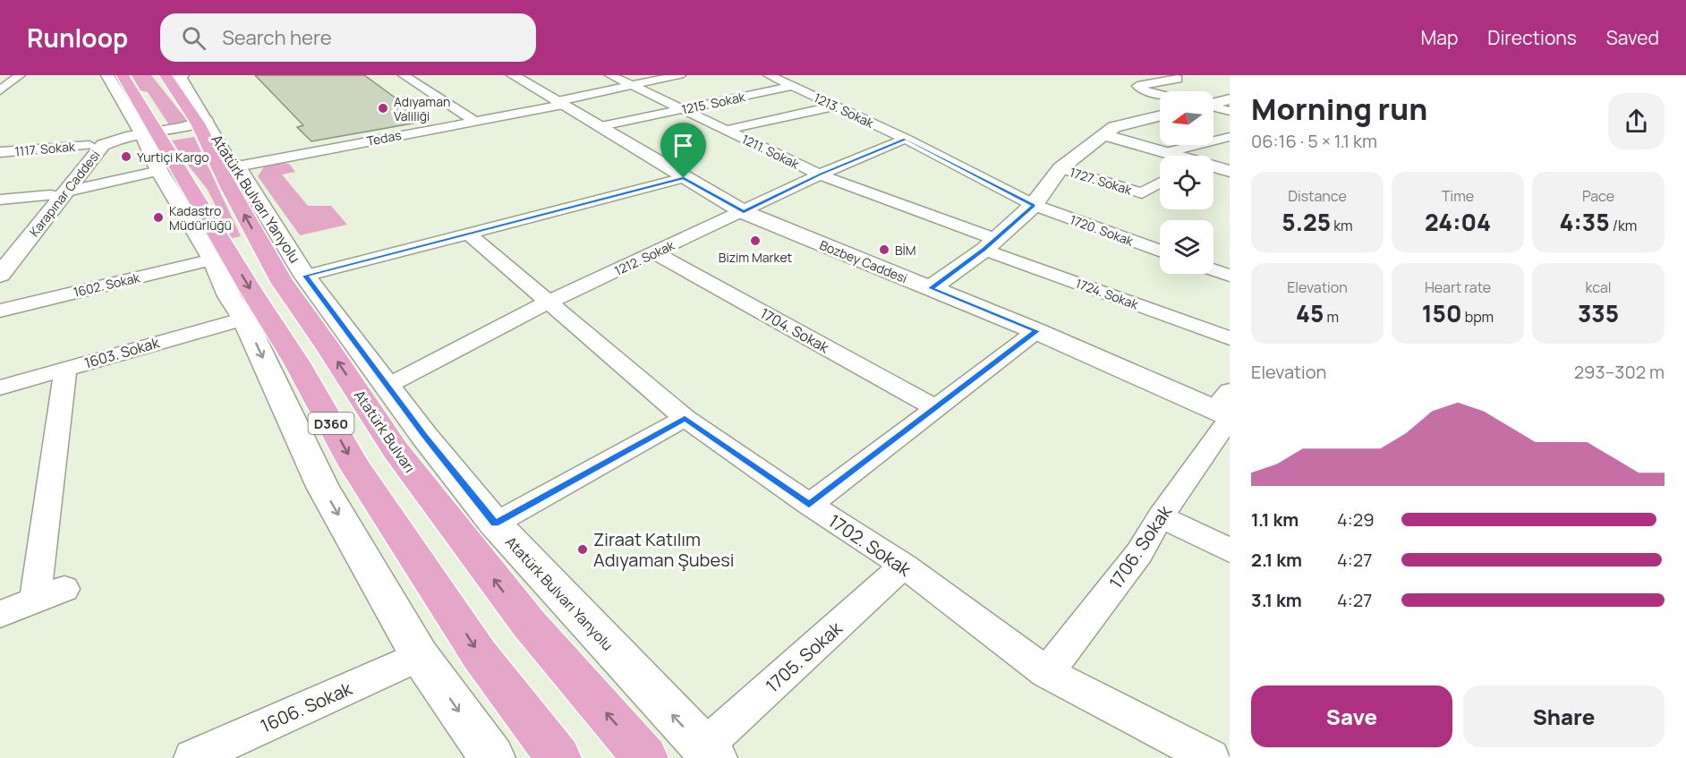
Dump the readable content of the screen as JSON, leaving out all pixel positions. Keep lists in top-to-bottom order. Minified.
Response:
{"streets":{"highway":["D360","Atatürk Bulvarı"],"street":["1215. Sokak","1213. Sokak","Tedas","1117. Sokak","1211. Sokak","1727. Sokak","Karapınar Caddesi","Atatürk Bulvarı Yanyolu","1720. Sokak","1212. Sokak","Bozbey Caddesi","1602. Sokak","1724. Sokak","1704. Sokak","1603. Sokak","1702. Sokak","1706. Sokak","1705. Sokak","1606. Sokak"]},"crossings":[["1215. Sokak","1213. Sokak"],["1215. Sokak","1211. Sokak"],["1215. Sokak","Bozbey Caddesi"],["1213. Sokak","1720. Sokak"],["1213. Sokak","1212. Sokak"],["Tedas","1211. Sokak"],["Tedas","Atatürk Bulvarı Yanyolu"],["Tedas","Bozbey Caddesi"],["1117. Sokak","Karapınar Caddesi"],["1211. Sokak","1212. Sokak"],["1211. Sokak","1724. Sokak"],["Karapınar Caddesi","Atatürk Bulvarı Yanyolu"],["Karapınar Caddesi","D360"],["Karapınar Caddesi","Atatürk Bulvarı"],["Atatürk Bulvarı Yanyolu","1212. Sokak"],["Atatürk Bulvarı Yanyolu","Atatürk Bulvarı"],["Atatürk Bulvarı Yanyolu","1705. Sokak"],["1212. Sokak","Bozbey Caddesi"],["1212. Sokak","1704. Sokak"],["1212. Sokak","1702. Sokak"],["Bozbey Caddesi","1706. Sokak"],["1702. Sokak","1706. Sokak"],["1702. Sokak","1705. Sokak"]],"places":["Adıyaman Valiliği","Yurtiçi Kargo","Kadastro Müdürlüğü","Bizim Market","BİM","Ziraat Katılım Adıyaman Şubesi"],"north":"left","page":{"header":"Runloop","search":"Search here","nav":["Map","Directions","Saved"],"heading":["Morning run","06:16 · 5 × 1.1 km"],"stats":[["Distance","5.25 km"],["Time","24:04"],["Pace","4:35 /km"],["Elevation","45 m"],["Heart rate","150 bpm"],["kcal","335"]],"chart":["Elevation","293–302 m"],"list":[{"name":"1.1 km","note":"4:29"},{"name":"2.1 km","note":"4:27"},{"name":"3.1 km","note":"4:27"}],"buttons":["Save","Share"]}}
